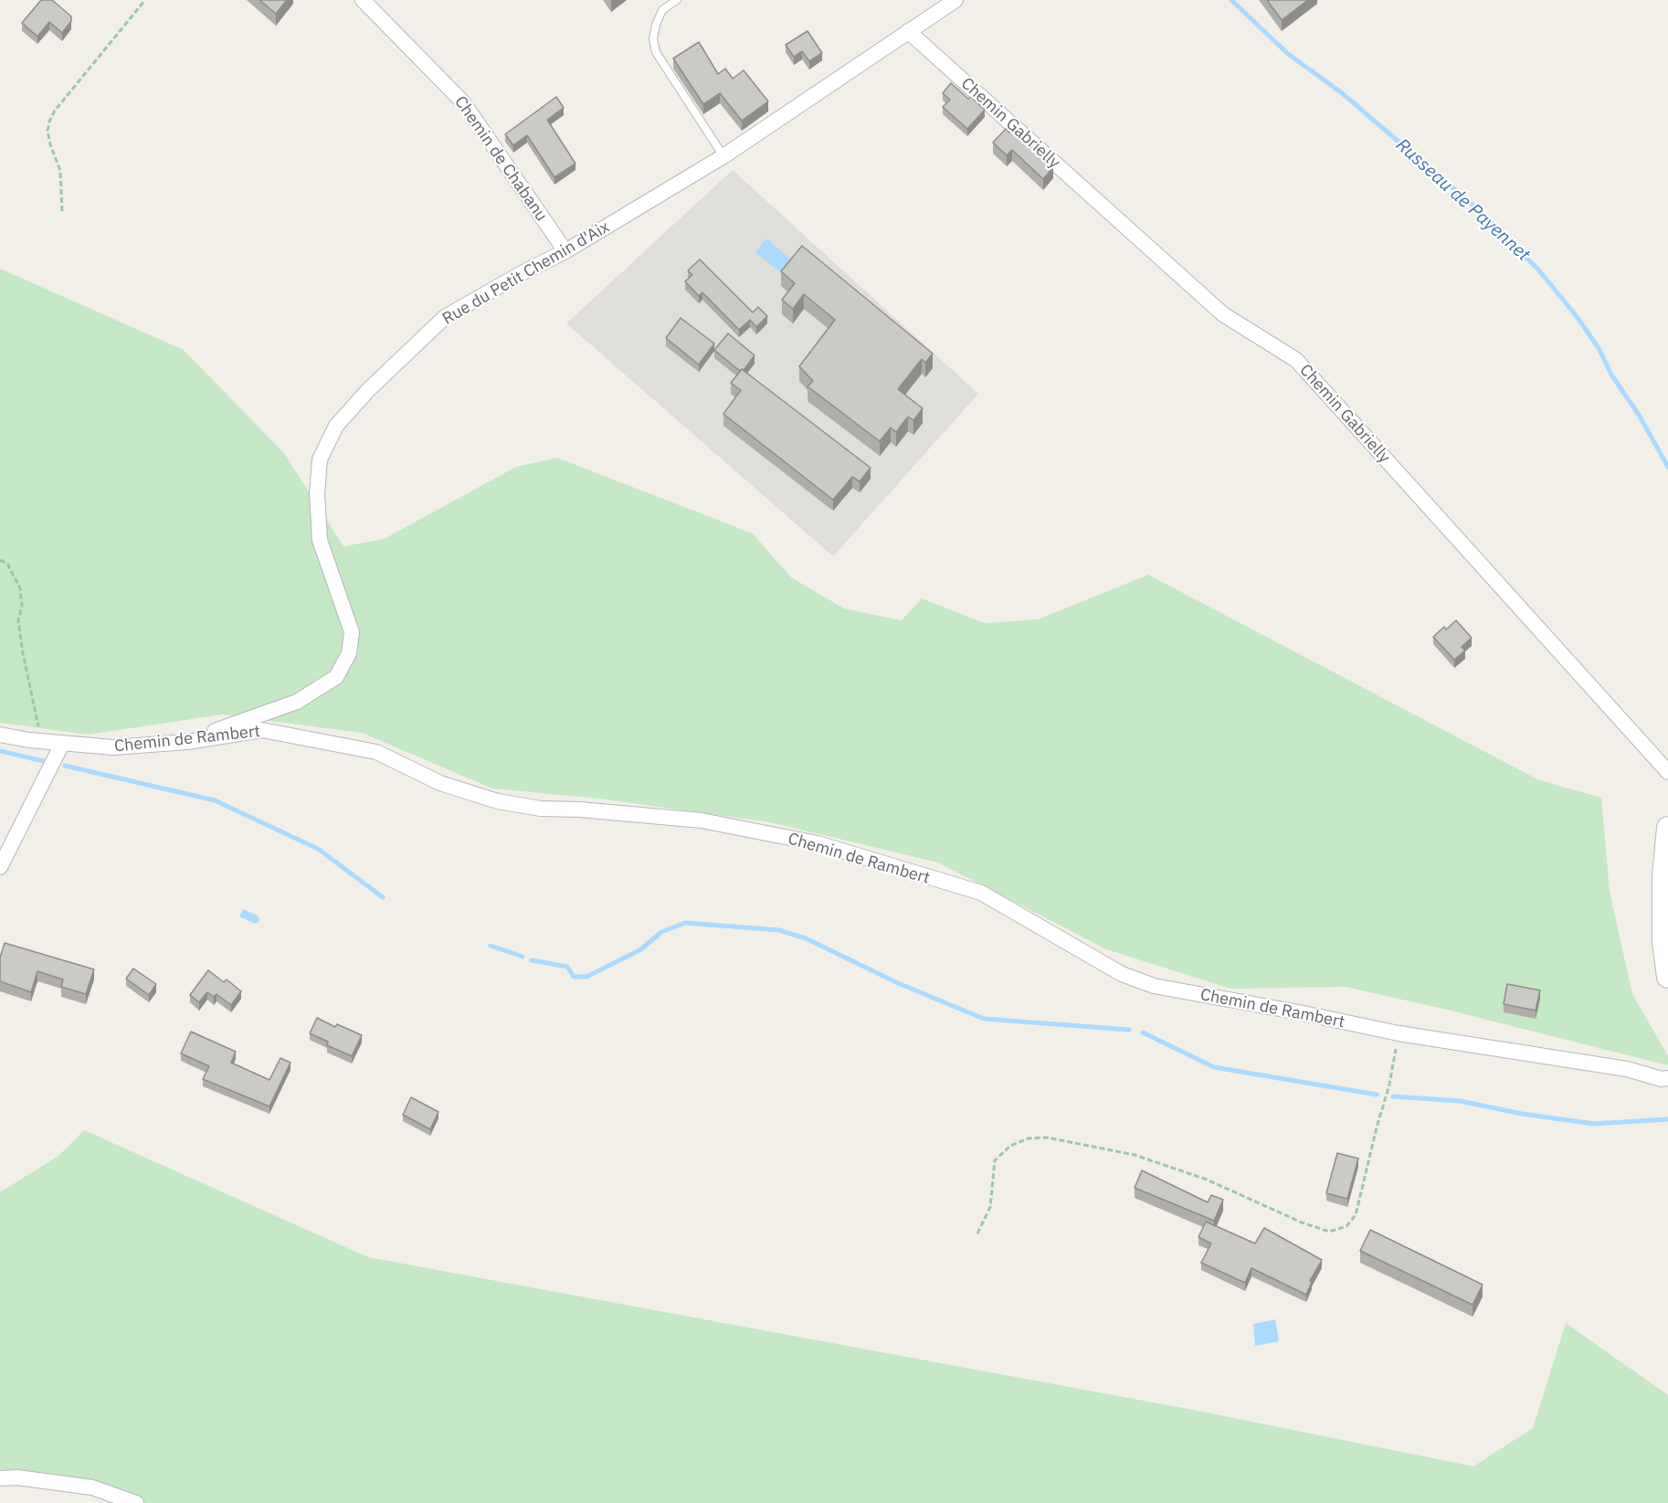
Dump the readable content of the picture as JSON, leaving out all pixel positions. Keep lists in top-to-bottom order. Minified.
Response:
{"streets":{"street":["Chemin Gabrielly","Chemin de Chabanu","Rue du Petit Chemin d'Aix","Chemin de Rambert"]},"crossings":[["Chemin Gabrielly","Rue du Petit Chemin d'Aix"],["Chemin de Chabanu","Rue du Petit Chemin d'Aix"],["Rue du Petit Chemin d'Aix","Chemin de Rambert"]],"water":["Russeau de Payennet"]}
